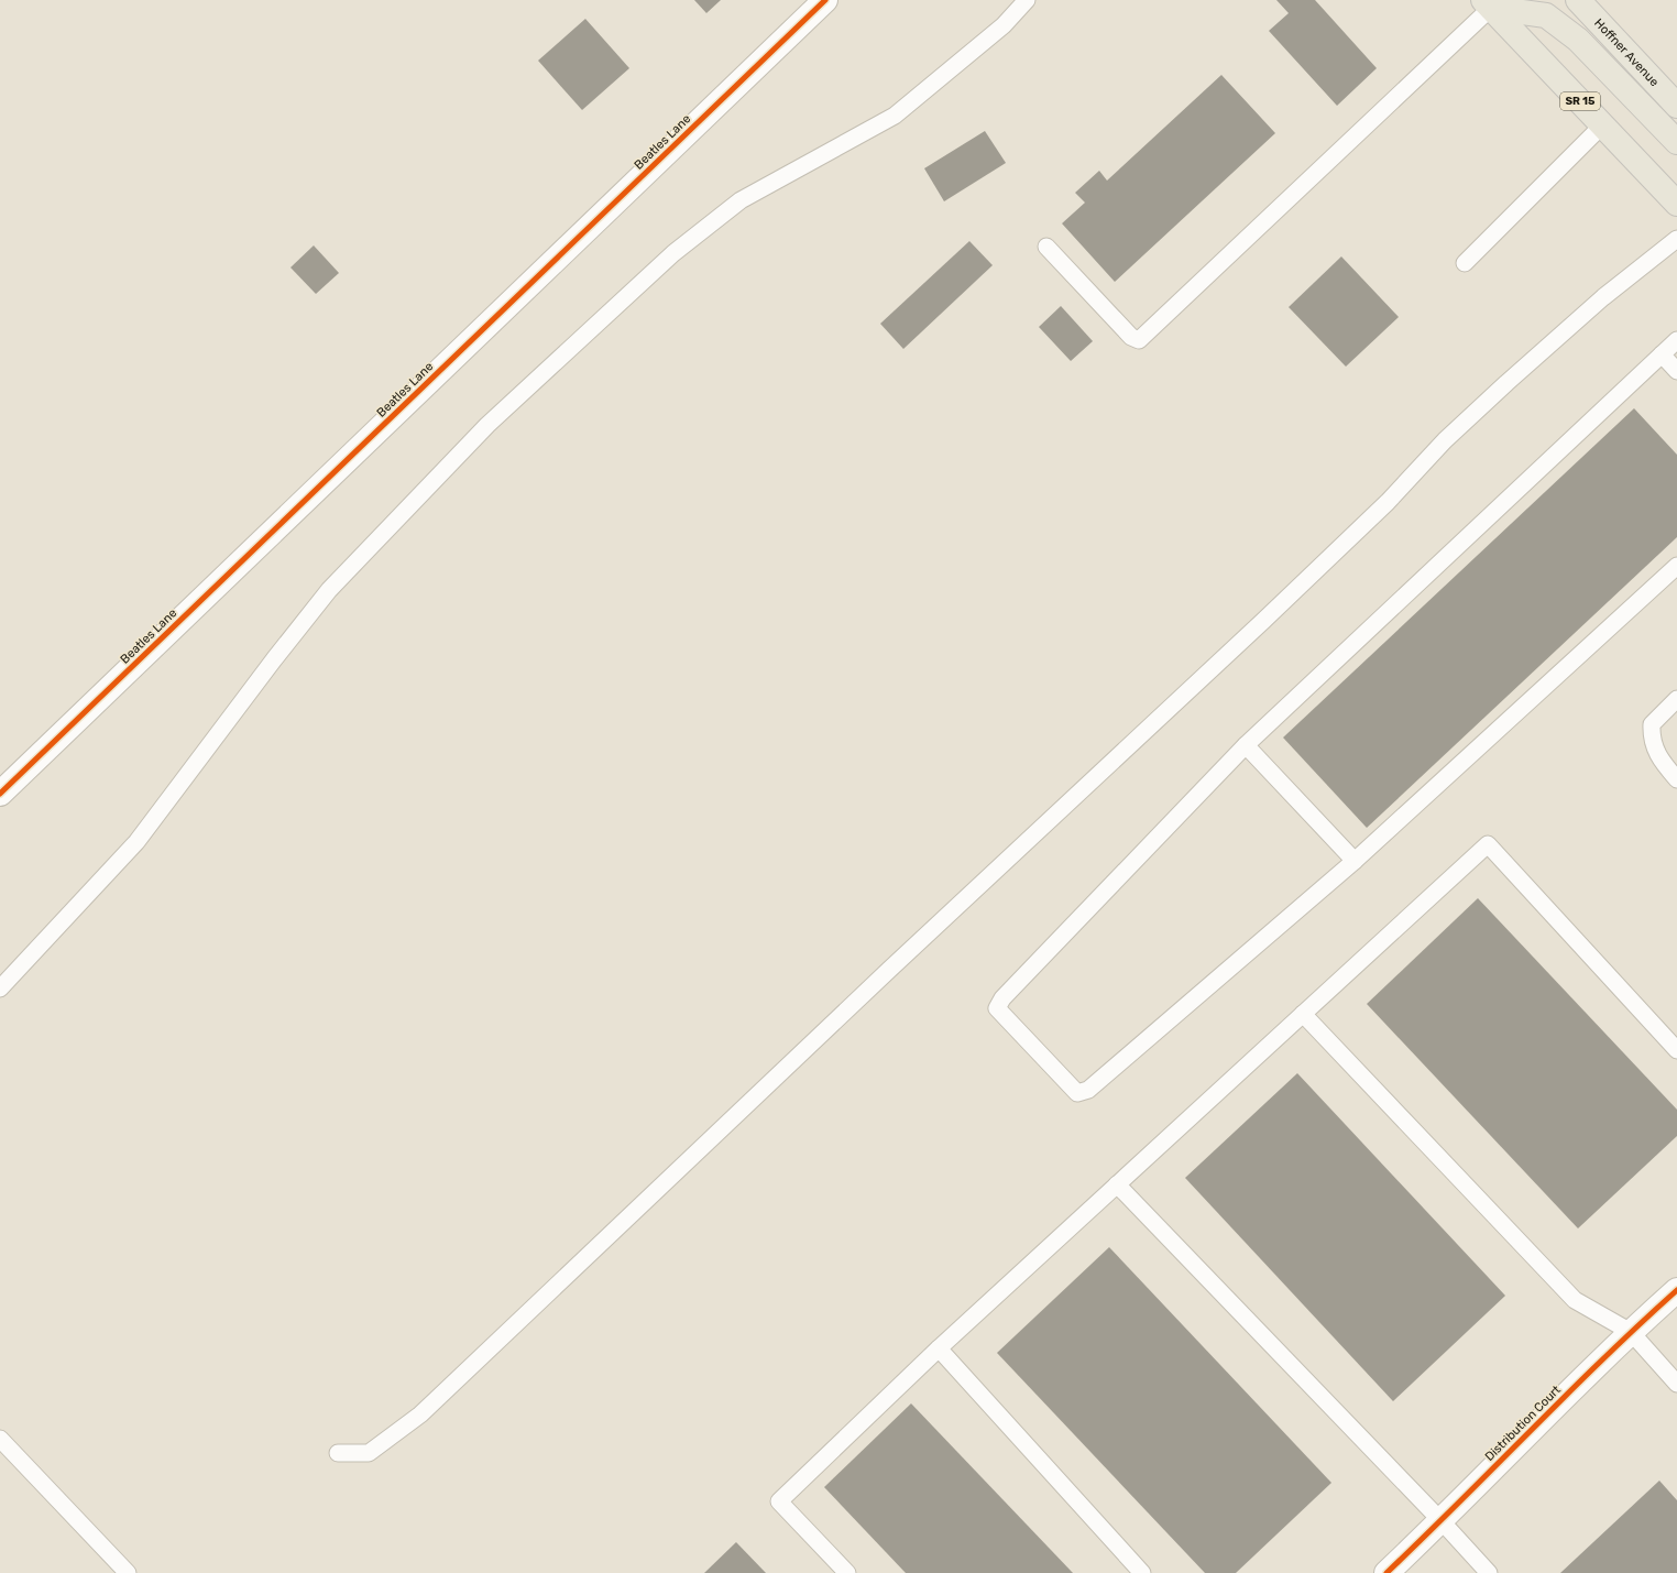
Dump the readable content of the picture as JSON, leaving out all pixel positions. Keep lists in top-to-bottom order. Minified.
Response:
{"streets":{"main road":["Hoffner Avenue","SR 15"],"street":["Beatles Lane","Distribution Court"]}}
